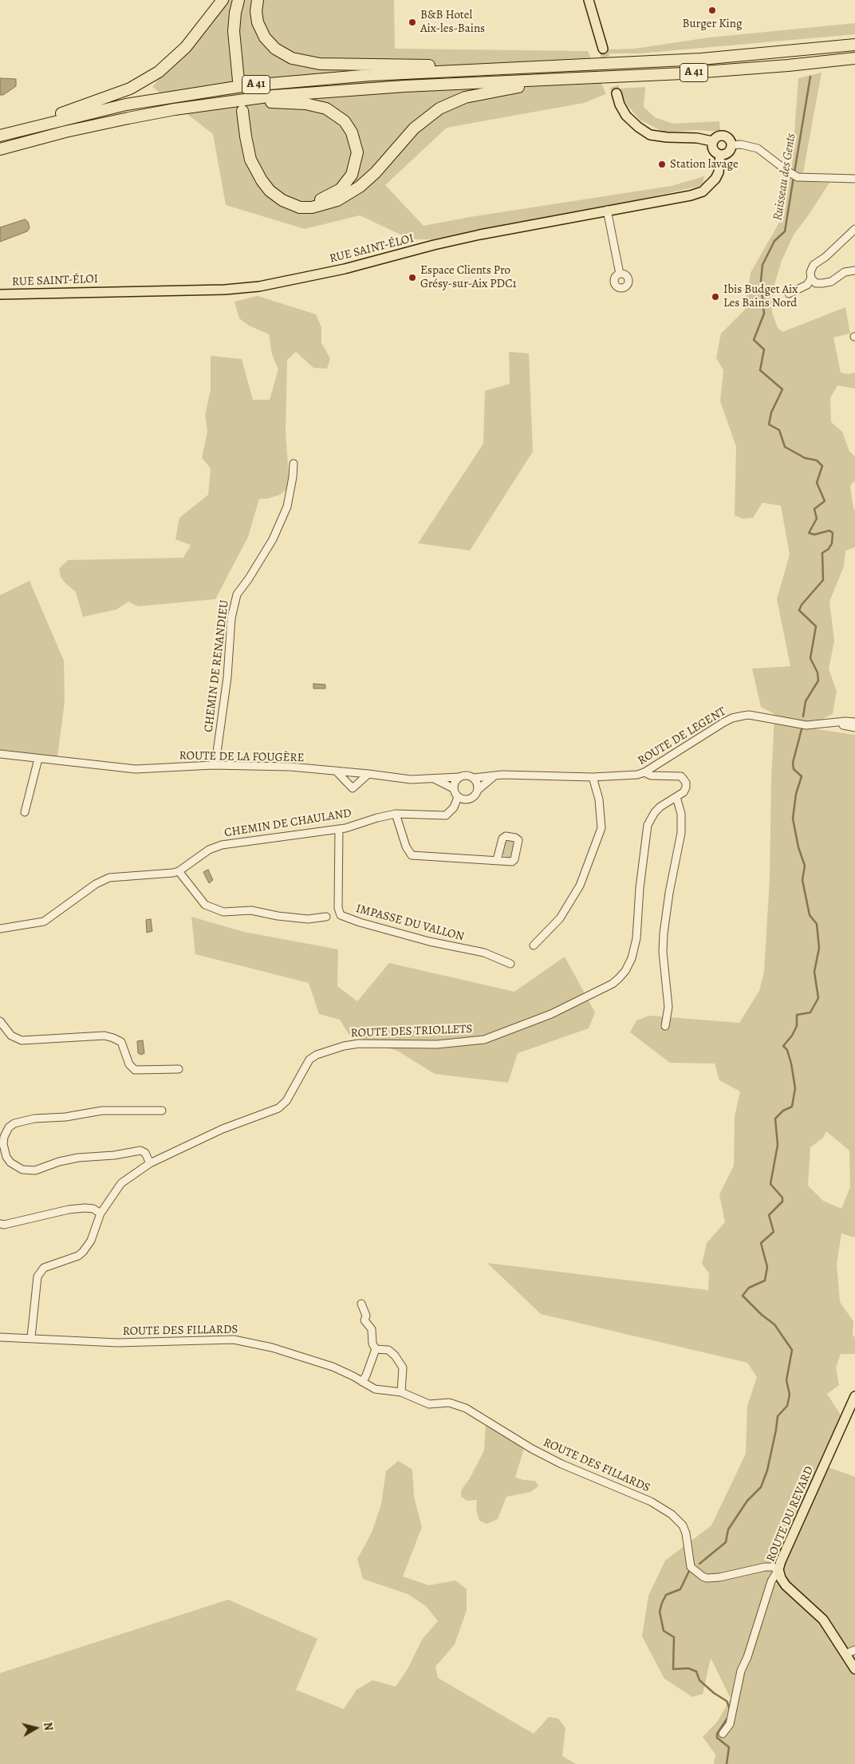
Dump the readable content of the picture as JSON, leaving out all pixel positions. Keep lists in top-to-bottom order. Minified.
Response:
{"streets":{"highway":["A 41"],"main road":["RUE SAINT-ÉLOI","ROUTE DU REVARD"],"street":["CHEMIN DE RENANDIEU","ROUTE DE LEGENT","ROUTE DE LA FOUGÈRE","CHEMIN DE CHAULAND","IMPASSE DU VALLON","ROUTE DES TRIOLLETS","ROUTE DES FILLARDS"]},"crossings":[["CHEMIN DE RENANDIEU","ROUTE DE LA FOUGÈRE"],["ROUTE DE LEGENT","ROUTE DE LA FOUGÈRE"],["ROUTE DE LEGENT","CHEMIN DE CHAULAND"],["ROUTE DE LEGENT","ROUTE DES TRIOLLETS"],["ROUTE DE LA FOUGÈRE","CHEMIN DE CHAULAND"],["CHEMIN DE CHAULAND","IMPASSE DU VALLON"],["ROUTE DES TRIOLLETS","ROUTE DES FILLARDS"],["ROUTE DES FILLARDS","ROUTE DU REVARD"]],"water":["Ruisseau des Gents"],"places":["Burger King","B&B Hotel Aix-les-Bains","Station lavage","Espace Clients Pro Grésy-sur-Aix PDC1","Ibis Budget Aix Les Bains Nord"],"north":"right"}
